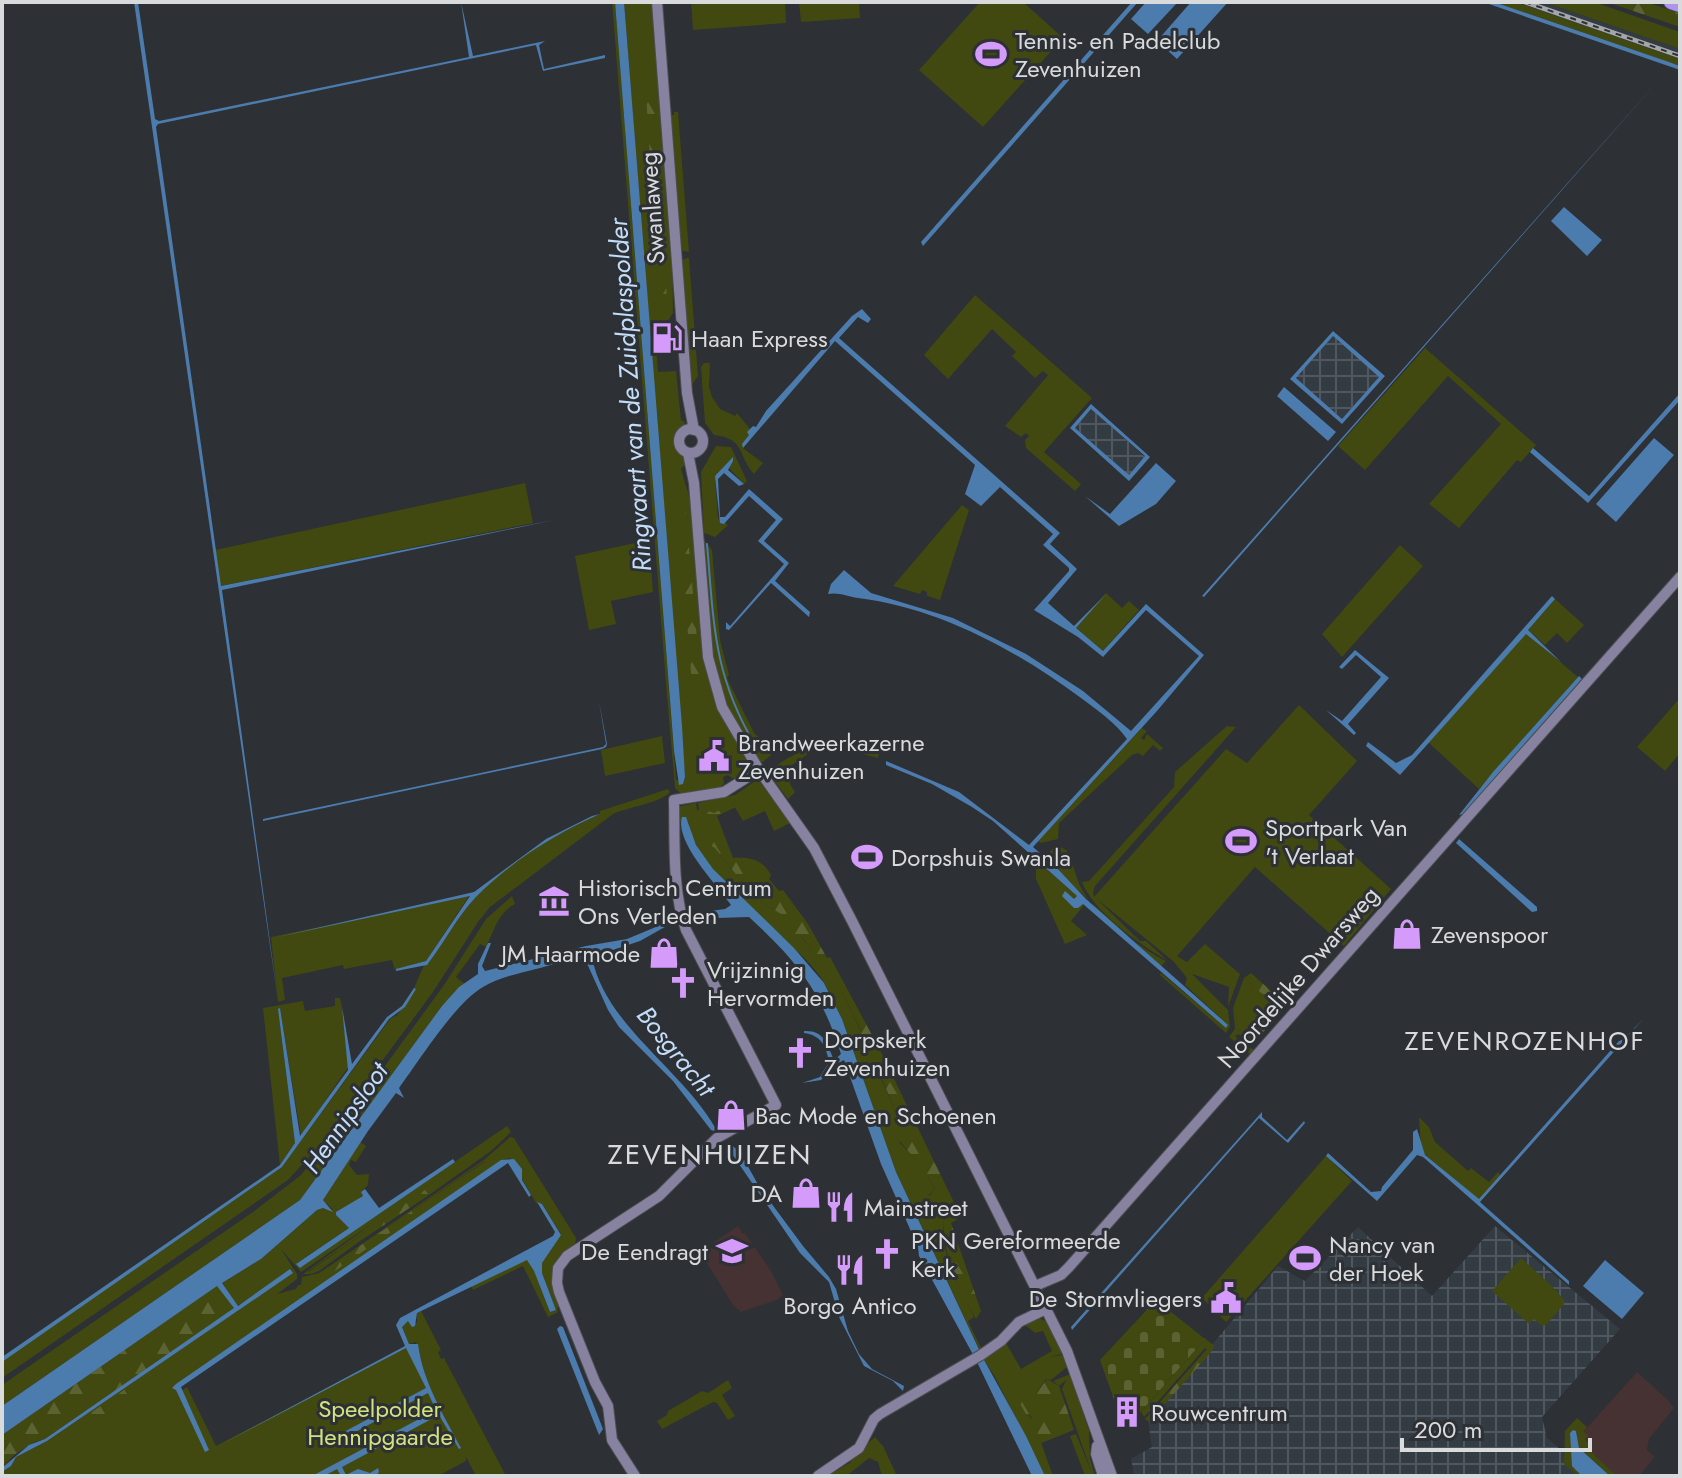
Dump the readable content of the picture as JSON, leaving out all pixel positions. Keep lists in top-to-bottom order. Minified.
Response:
{"streets":{"street":["Swanlaweg","Noordelijke Dwarsweg"]},"districts":["ZEVENROZENHOF","ZEVENHUIZEN"],"water":["Ringvaart van de Zuidplaspolder","Bosgracht","Hennipsloot"],"parks":["Speelpolder Hennipgaarde"],"places":{"sports":["Tennis- en Padelclub Zevenhuizen","Sportpark Van 't Verlaat","Dorpshuis Swanla","Nancy van der Hoek"],"fuel station":["Haan Express"],"public building":["Brandweerkazerne Zevenhuizen","De Stormvliegers"],"museum":["Historisch Centrum Ons Verleden"],"shop":["Zevenspoor","JM Haarmode","Bac Mode en Schoenen","DA"],"church":["Vrijzinnig Hervormden","Dorpskerk Zevenhuizen","PKN Gereformeerde Kerk"],"restaurant":["Mainstreet","Borgo Antico"],"school or university":["De Eendragt"],"building":["Rouwcentrum"]},"scale_bar":"200 m"}
